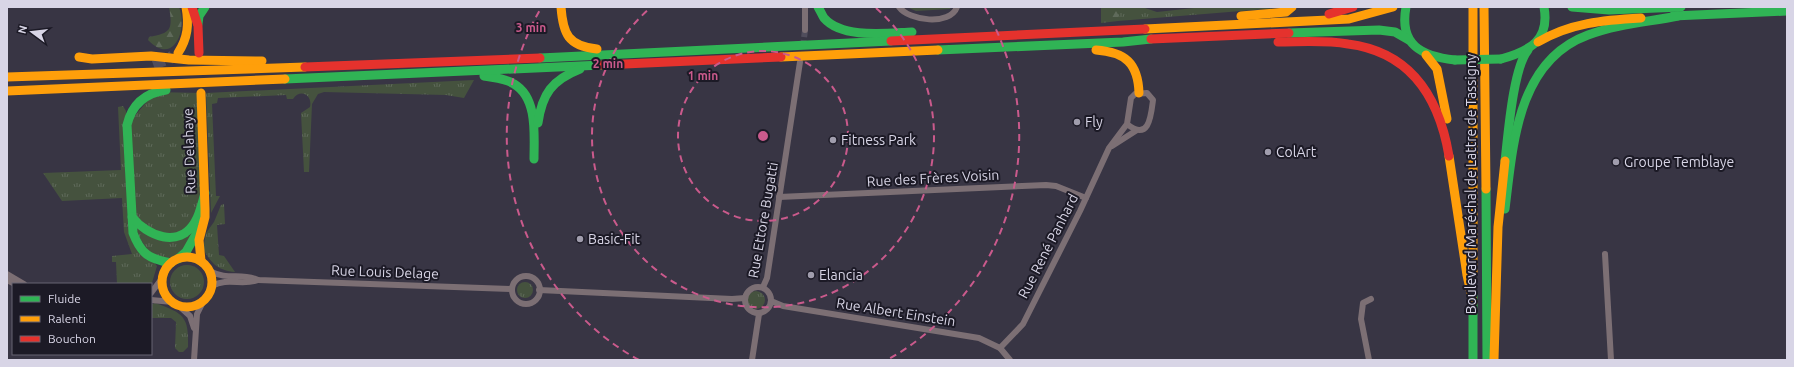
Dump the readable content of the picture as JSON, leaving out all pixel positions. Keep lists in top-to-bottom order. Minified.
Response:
{"streets":{"main road":["Rue Delahaye","Boulevard Maréchal de Lattre de Tassigny"],"street":["Rue des Frères Voisin","Rue Ettore Bugatti","Rue René Panhard","Rue Louis Delage","Rue Albert Einstein"]},"crossings":[["Rue Delahaye","Rue Louis Delage"],["Rue des Frères Voisin","Rue Ettore Bugatti"],["Rue des Frères Voisin","Rue René Panhard"],["Rue Ettore Bugatti","Rue Albert Einstein"],["Rue René Panhard","Rue Albert Einstein"]],"places":["Fly","Fitness Park","ColArt","Groupe Temblaye","Basic-Fit","Elancia"],"legend":["Fluide","Ralenti","Bouchon"],"north":"left","rings":["3 min","2 min","1 min"]}
